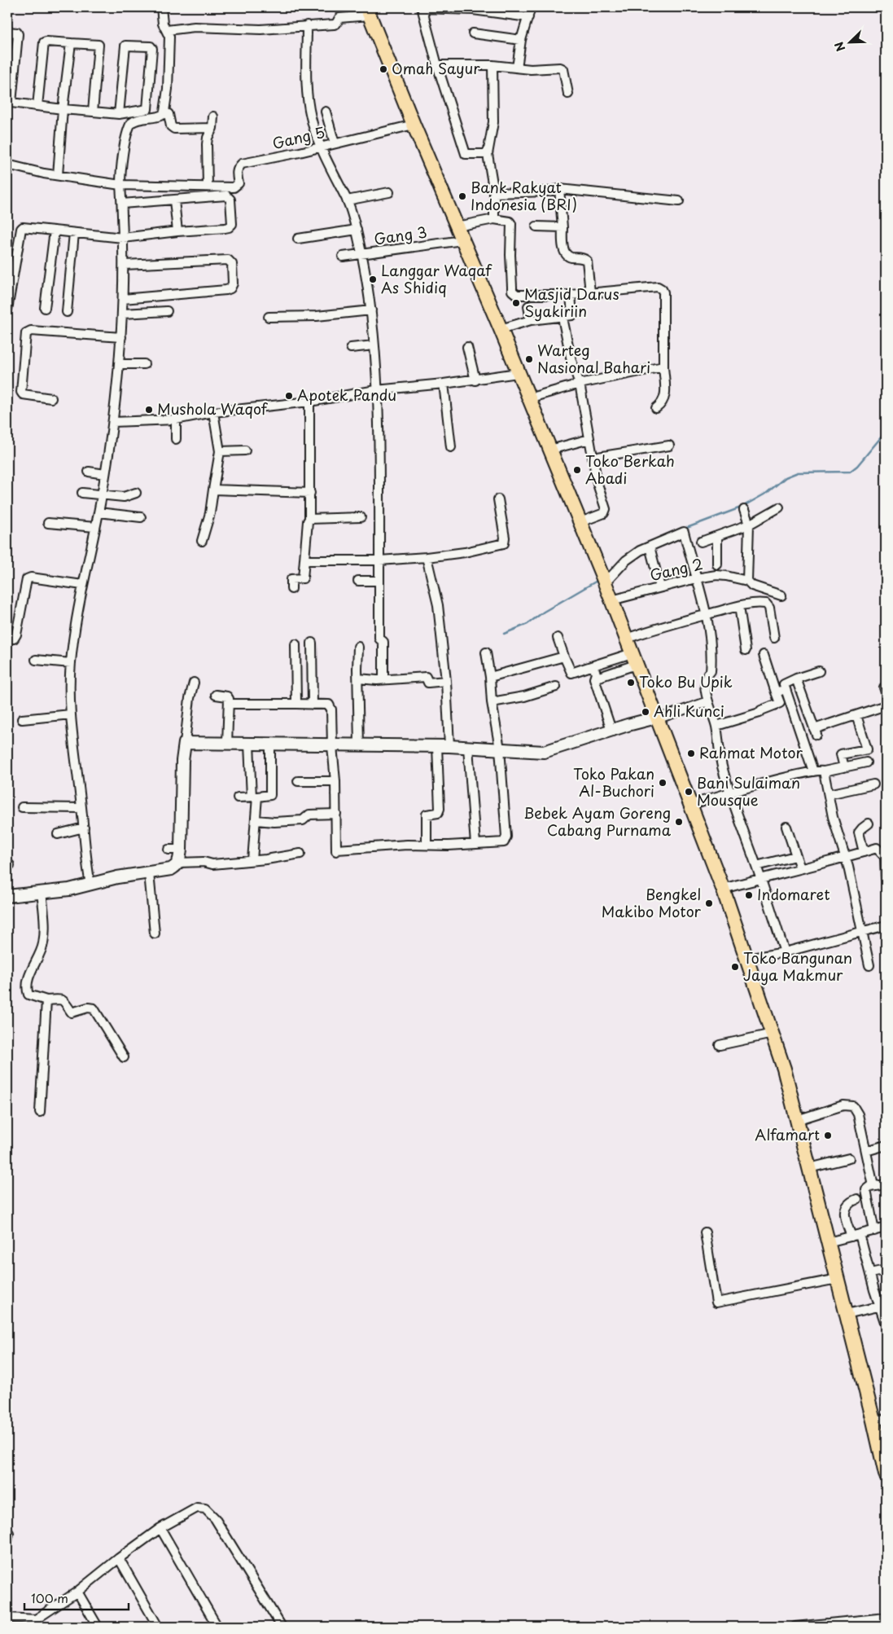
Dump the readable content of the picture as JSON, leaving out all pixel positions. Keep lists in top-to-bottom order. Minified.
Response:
{"streets":{"street":["Gang 5","Gang 3","Gang 2"]},"places":["Omah Sayur","Bank Rakyat Indonesia (BRI)","Langgar Waqaf As Shidiq","Masjid Darus Syakiriin","Warteg Nasional Bahari","Apotek Pandu","Mushola Waqof","Toko Berkah Abadi","Toko Bu Upik","Ahli Kunci","Rahmat Motor","Toko Pakan Al-Buchori","Bani Sulaiman Mousque","Bebek Ayam Goreng Cabang Purnama","Indomaret","Bengkel Makibo Motor","Toko Bangunan Jaya Makmur","Alfamart"],"scale_bar":"100 m","north":"bottom left"}
